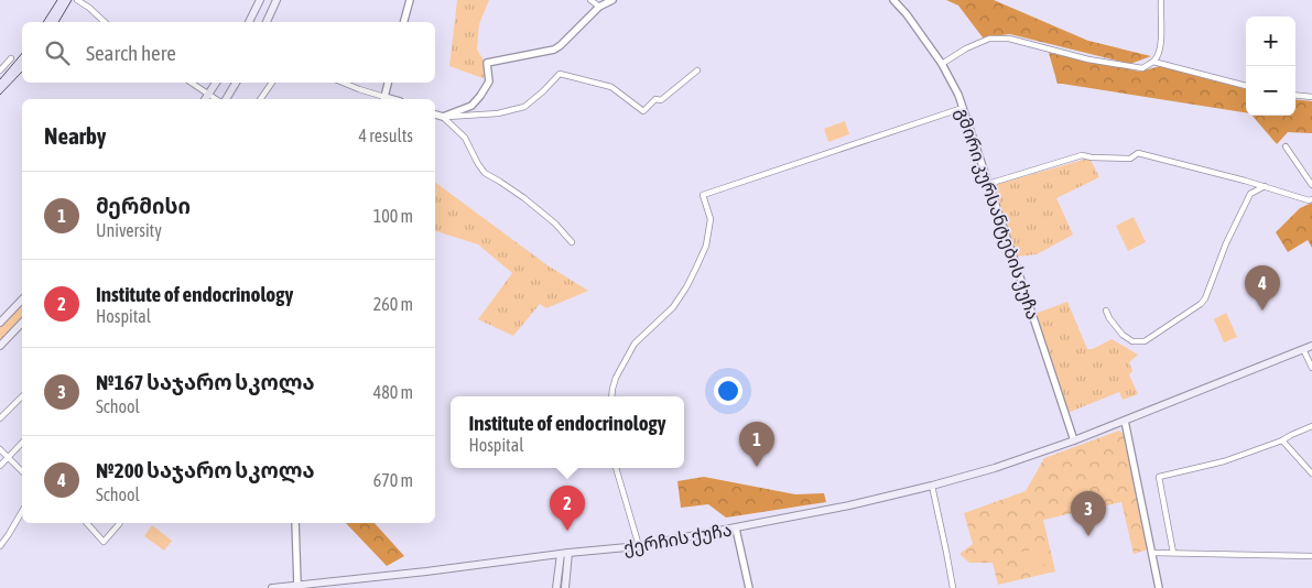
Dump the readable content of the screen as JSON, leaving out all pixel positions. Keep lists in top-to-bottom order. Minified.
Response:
{"streets":{"main road":["ქერჩის ქუჩა"],"street":["გმირი კურსანტების ქუჩა"]},"crossings":[["გმირი კურსანტების ქუჩა","ქერჩის ქუჩა"]],"page":{"map_buttons":["+","−"],"search":"Search here","heading":["Nearby","4 results"],"list":[{"mark":"1","name":"მერმისი","note":"University","value":"100 m"},{"mark":"2","name":"Institute of endocrinology","note":"Hospital","value":"260 m"},{"mark":"3","name":"№167 საჯარო სკოლა","note":"School","value":"480 m"},{"mark":"4","name":"№200 საჯარო სკოლა","note":"School","value":"670 m"}],"pins":["4","1","2","3"],"popup":["Institute of endocrinology","Hospital"]}}
